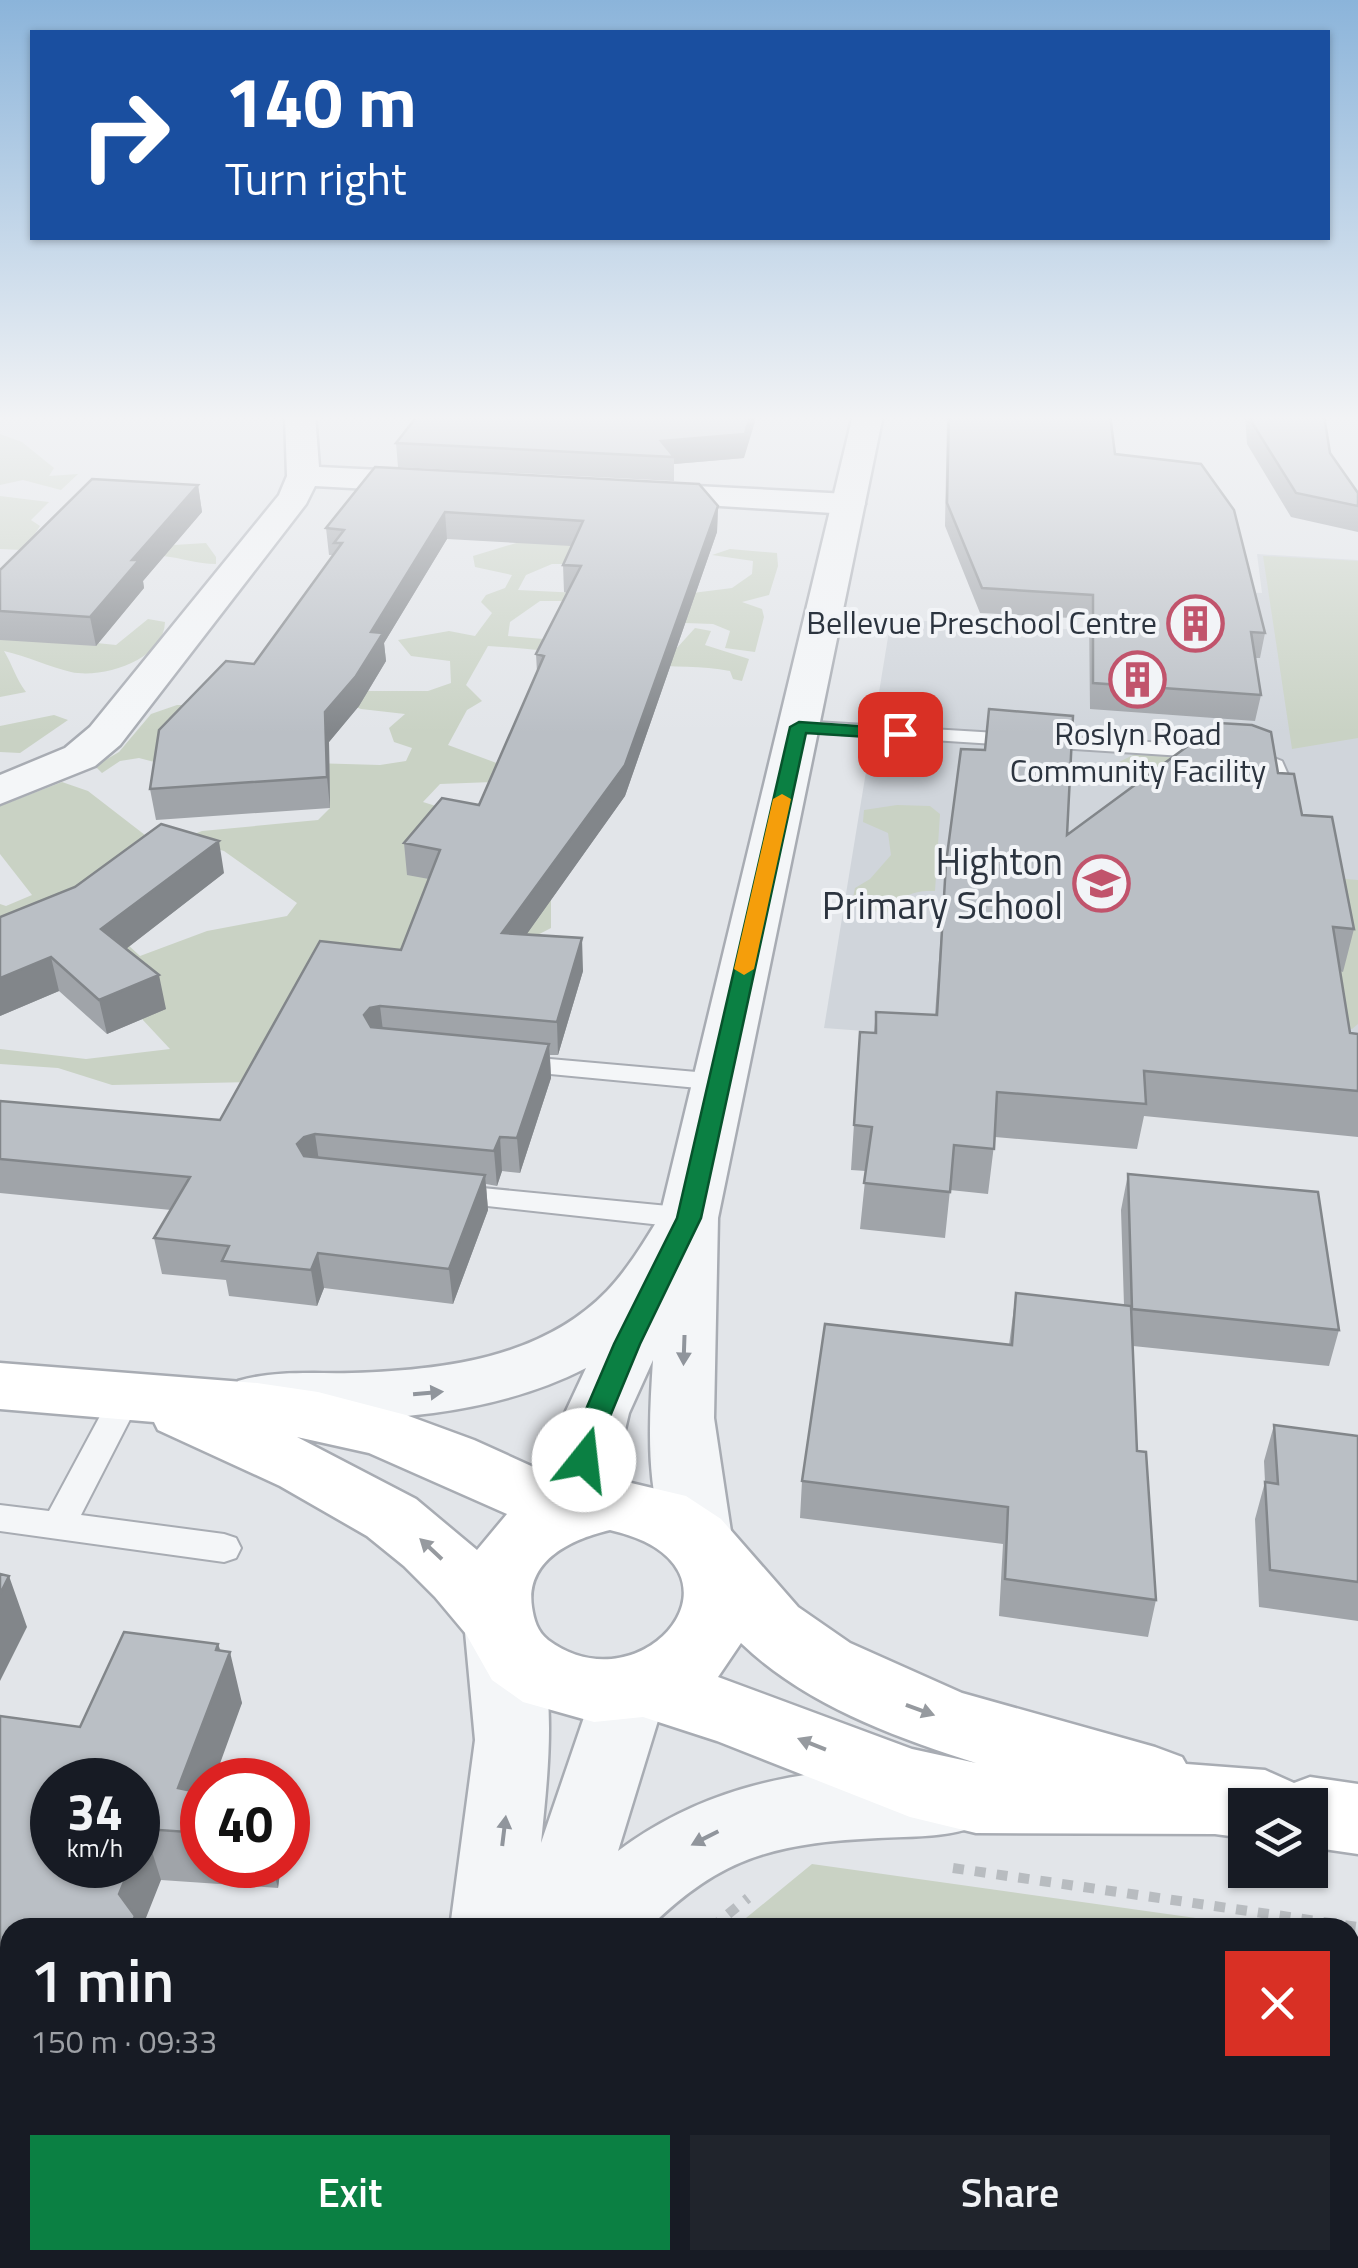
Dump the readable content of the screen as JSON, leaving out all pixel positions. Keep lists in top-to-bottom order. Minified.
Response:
{"places":{"building":["Bellevue Preschool Centre","Roslyn Road Community Facility"],"school or university":["Highton Primary School"]},"page":{"turn":["140 m","Turn right"],"speed":"34 km/h","limit":"40","heading":["1 min","150 m · 09:33"],"buttons":["Exit","Share"]}}
